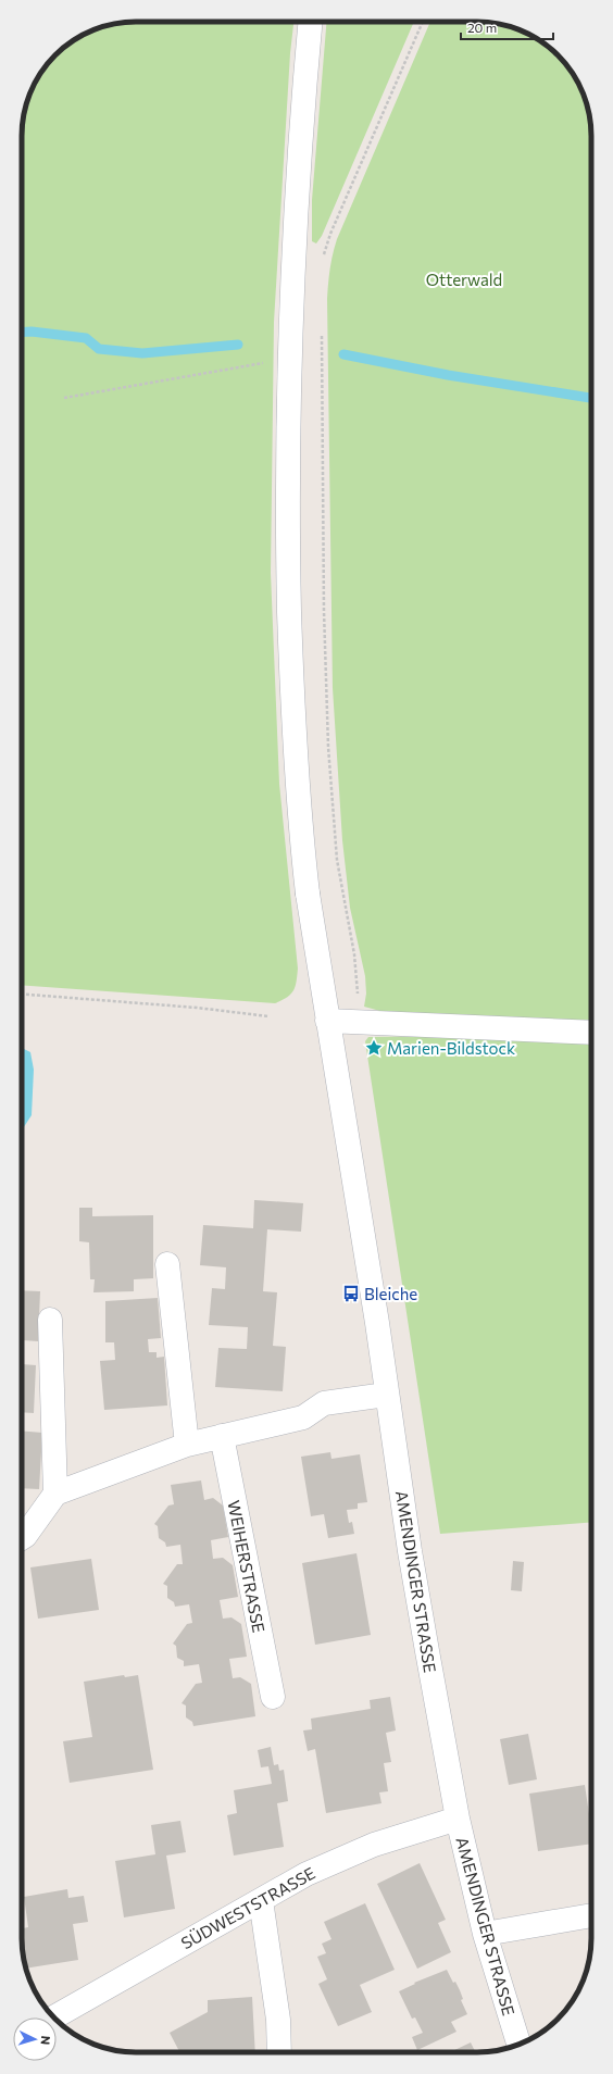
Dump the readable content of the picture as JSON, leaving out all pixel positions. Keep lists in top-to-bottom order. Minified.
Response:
{"streets":{"street":["WEIHERSTRASSE","AMENDINGER STRASSE","SÜDWESTSTRASSE"]},"crossings":[["AMENDINGER STRASSE","SÜDWESTSTRASSE"]],"parks":["Otterwald"],"places":{"place":["Marien-Bildstock"],"bus stop":["Bleiche"]},"scale_bar":"20 m","north":"right"}
